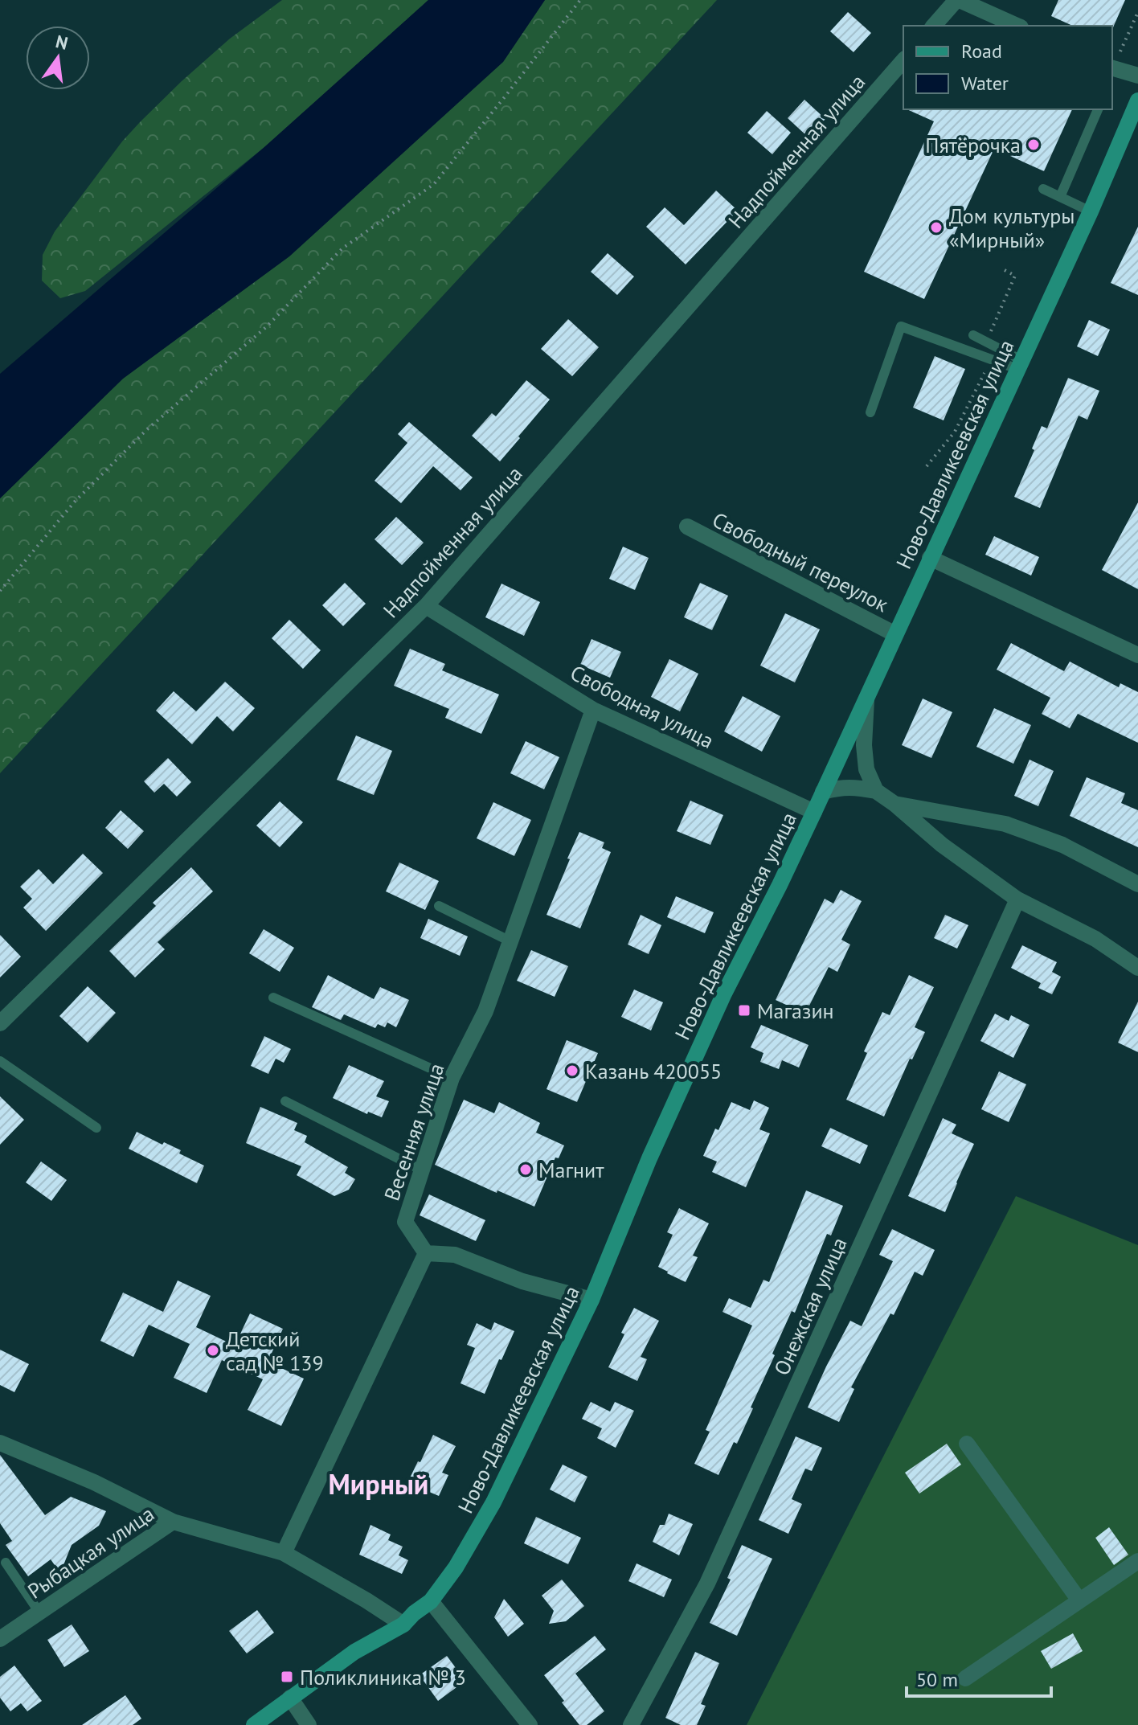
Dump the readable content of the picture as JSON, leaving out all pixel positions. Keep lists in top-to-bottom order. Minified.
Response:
{"streets":{"street":["Надпойменная улица","Ново-Давликеевская улица","Свободный переулок","Свободная улица","Весенняя улица","Онежская улица","Рыбацкая улица"]},"crossings":[["Надпойменная улица","Свободная улица"],["Ново-Давликеевская улица","Свободный переулок"],["Ново-Давликеевская улица","Свободная улица"],["Ново-Давликеевская улица","Рыбацкая улица"],["Свободная улица","Весенняя улица"]],"districts":["Мирный"],"places":{"other":["Пятёрочка","Дом культуры «Мирный»","Казань 420055","Магнит","Детский сад № 139"],"transit":["Магазин","Поликлиника № 3"]},"legend":["Road","Water"],"scale_bar":"50 m","north":"top"}
